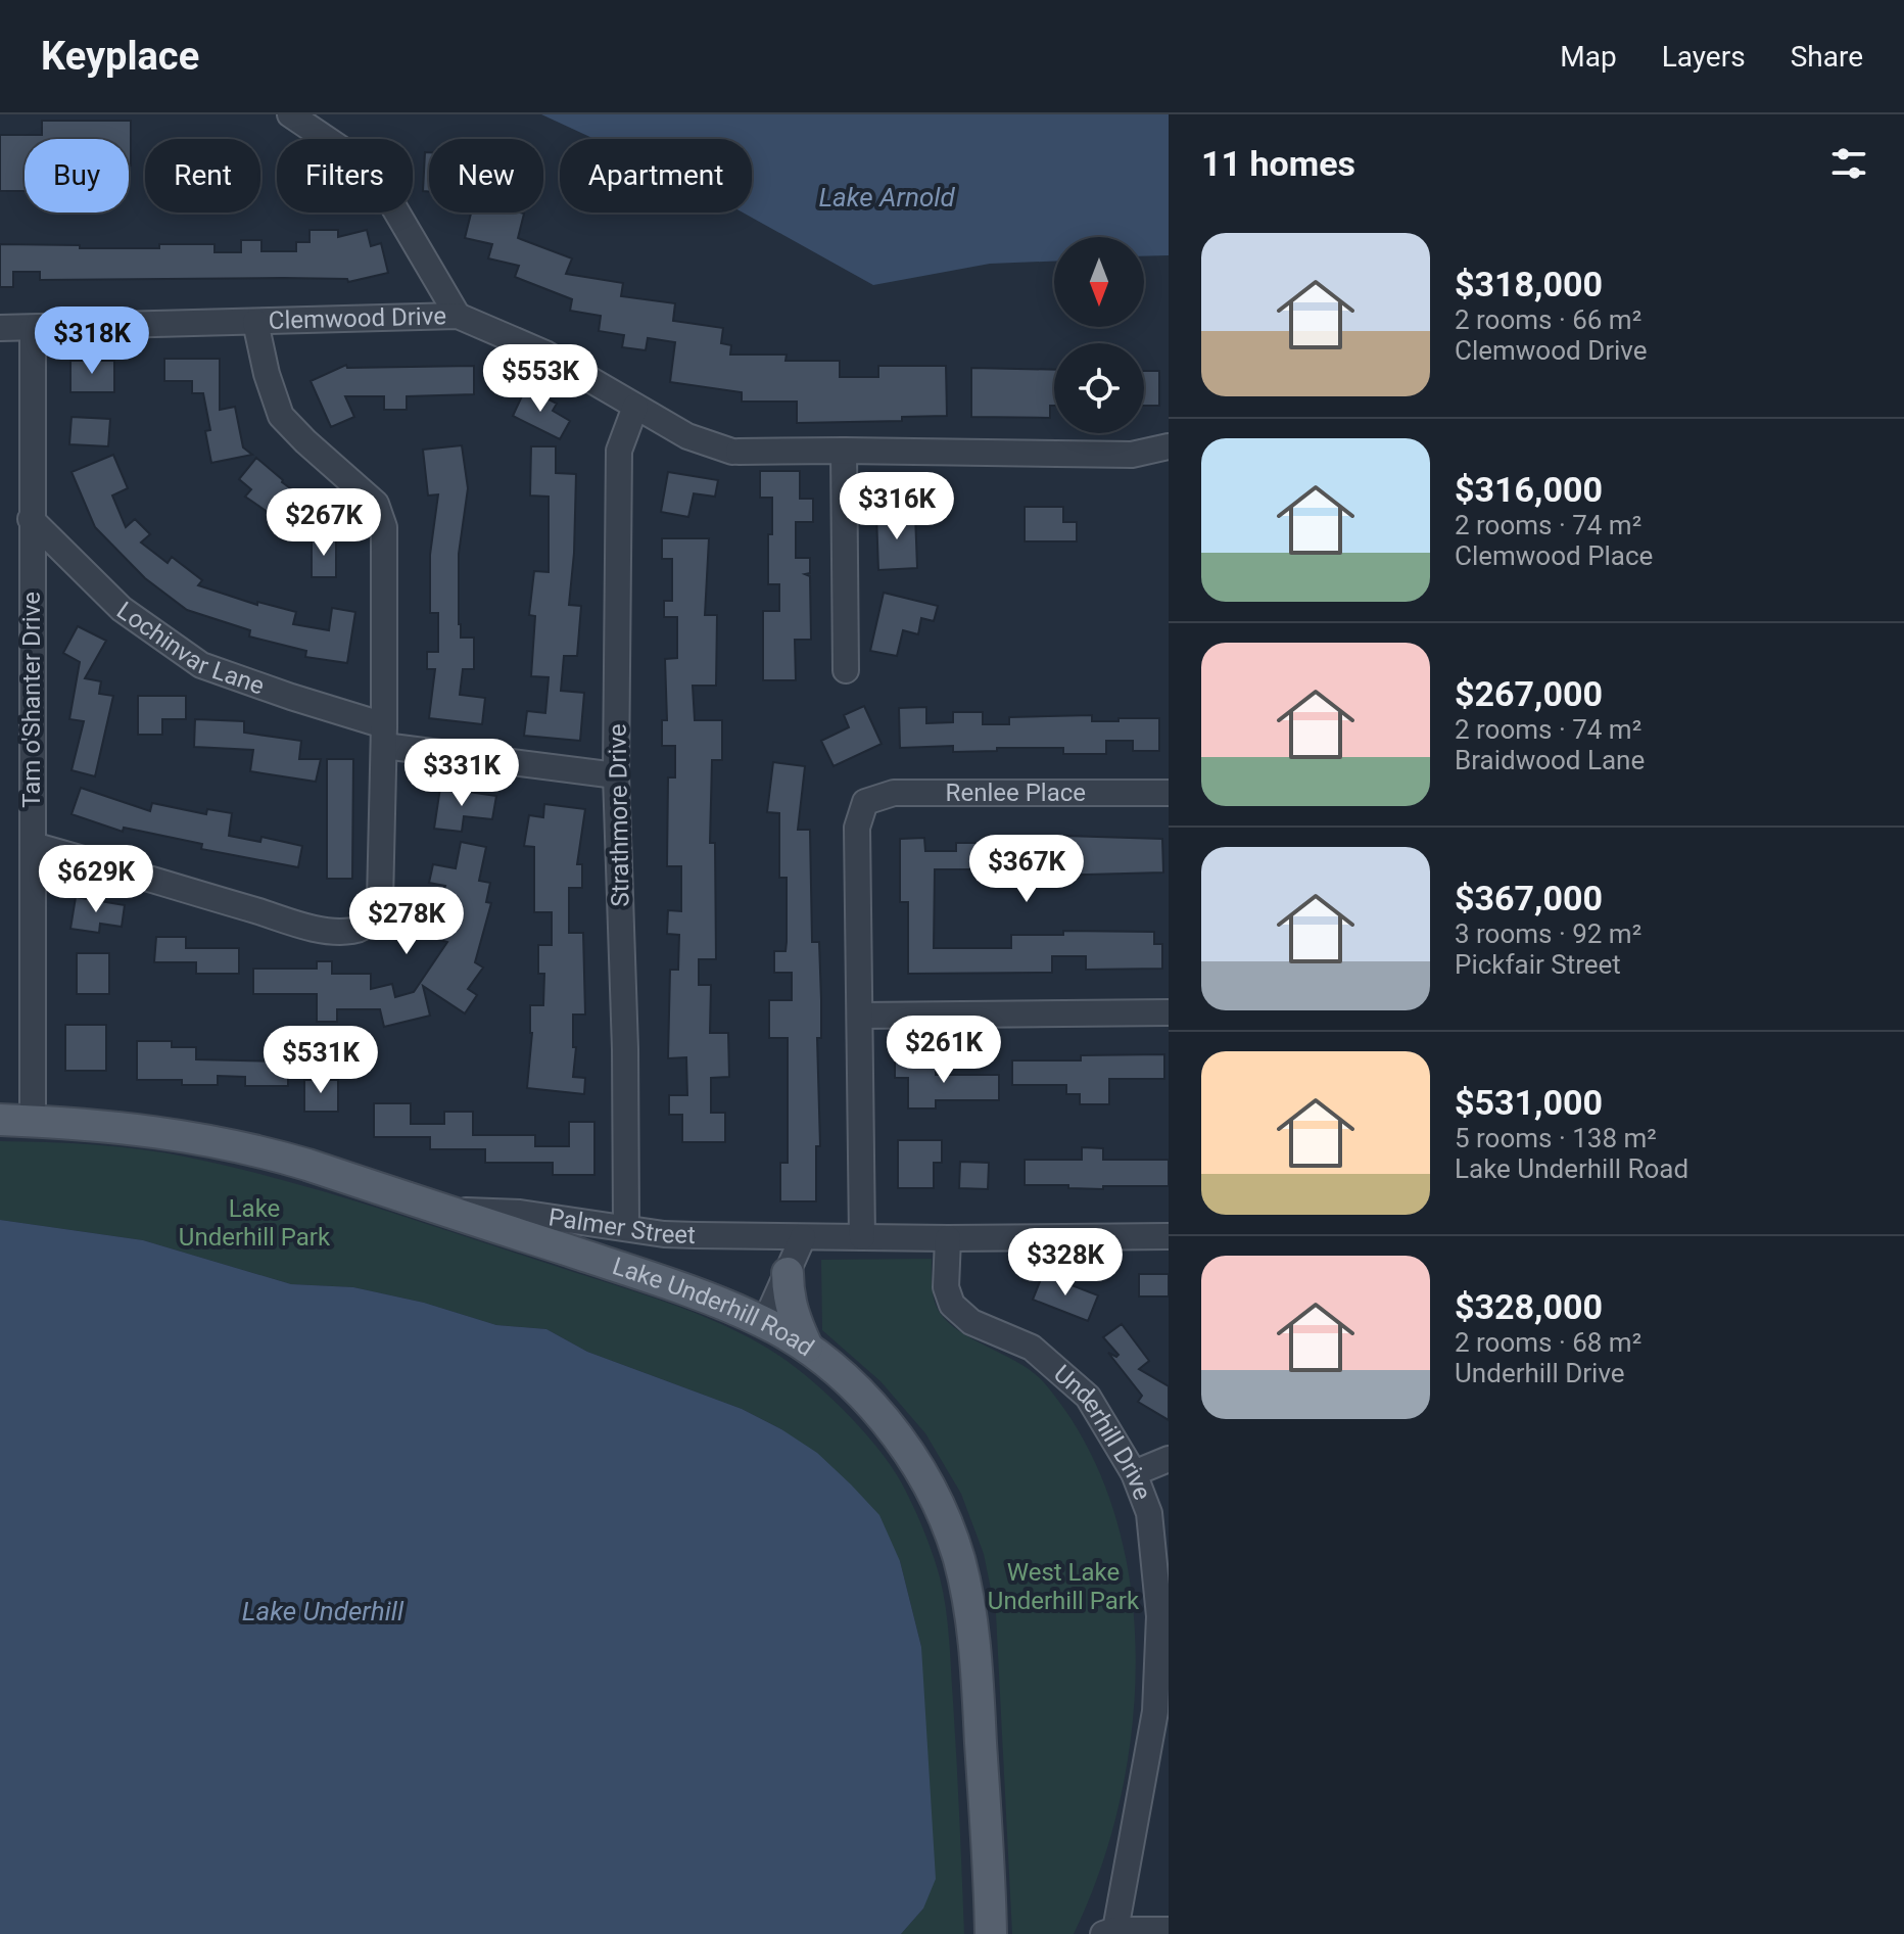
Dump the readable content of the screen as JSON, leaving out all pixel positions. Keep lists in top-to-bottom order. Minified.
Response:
{"streets":{"main road":["Lake Underhill Road"],"street":["Clemwood Drive","Lochinvar Lane","Tam o'Shanter Drive","Renlee Place","Strathmore Drive","Palmer Street","Underhill Drive"]},"crossings":[["Clemwood Drive","Tam o'Shanter Drive"],["Clemwood Drive","Strathmore Drive"],["Lochinvar Lane","Tam o'Shanter Drive"],["Lochinvar Lane","Strathmore Drive"],["Tam o'Shanter Drive","Lake Underhill Road"],["Strathmore Drive","Palmer Street"],["Palmer Street","Lake Underhill Road"],["Palmer Street","Underhill Drive"]],"water":["Lake Arnold","Lake Underhill"],"parks":["Lake Underhill Park","West Lake Underhill Park"],"north":"bottom","page":{"header":"Keyplace","nav":["Map","Layers","Share"],"heading":"11 homes","chip":["Buy","Rent","Filters","New","Apartment"],"list":[{"name":"$318,000","note":"2 rooms · 66 m² · Clemwood Drive"},{"name":"$316,000","note":"2 rooms · 74 m² · Clemwood Place"},{"name":"$267,000","note":"2 rooms · 74 m² · Braidwood Lane"},{"name":"$367,000","note":"3 rooms · 92 m² · Pickfair Street"},{"name":"$531,000","note":"5 rooms · 138 m² · Lake Underhill Road"},{"name":"$328,000","note":"2 rooms · 68 m² · Underhill Drive"}],"price":["$318K","$553K","$316K","$267K","$331K","$367K","$629K","$278K","$261K","$531K","$328K"]}}
